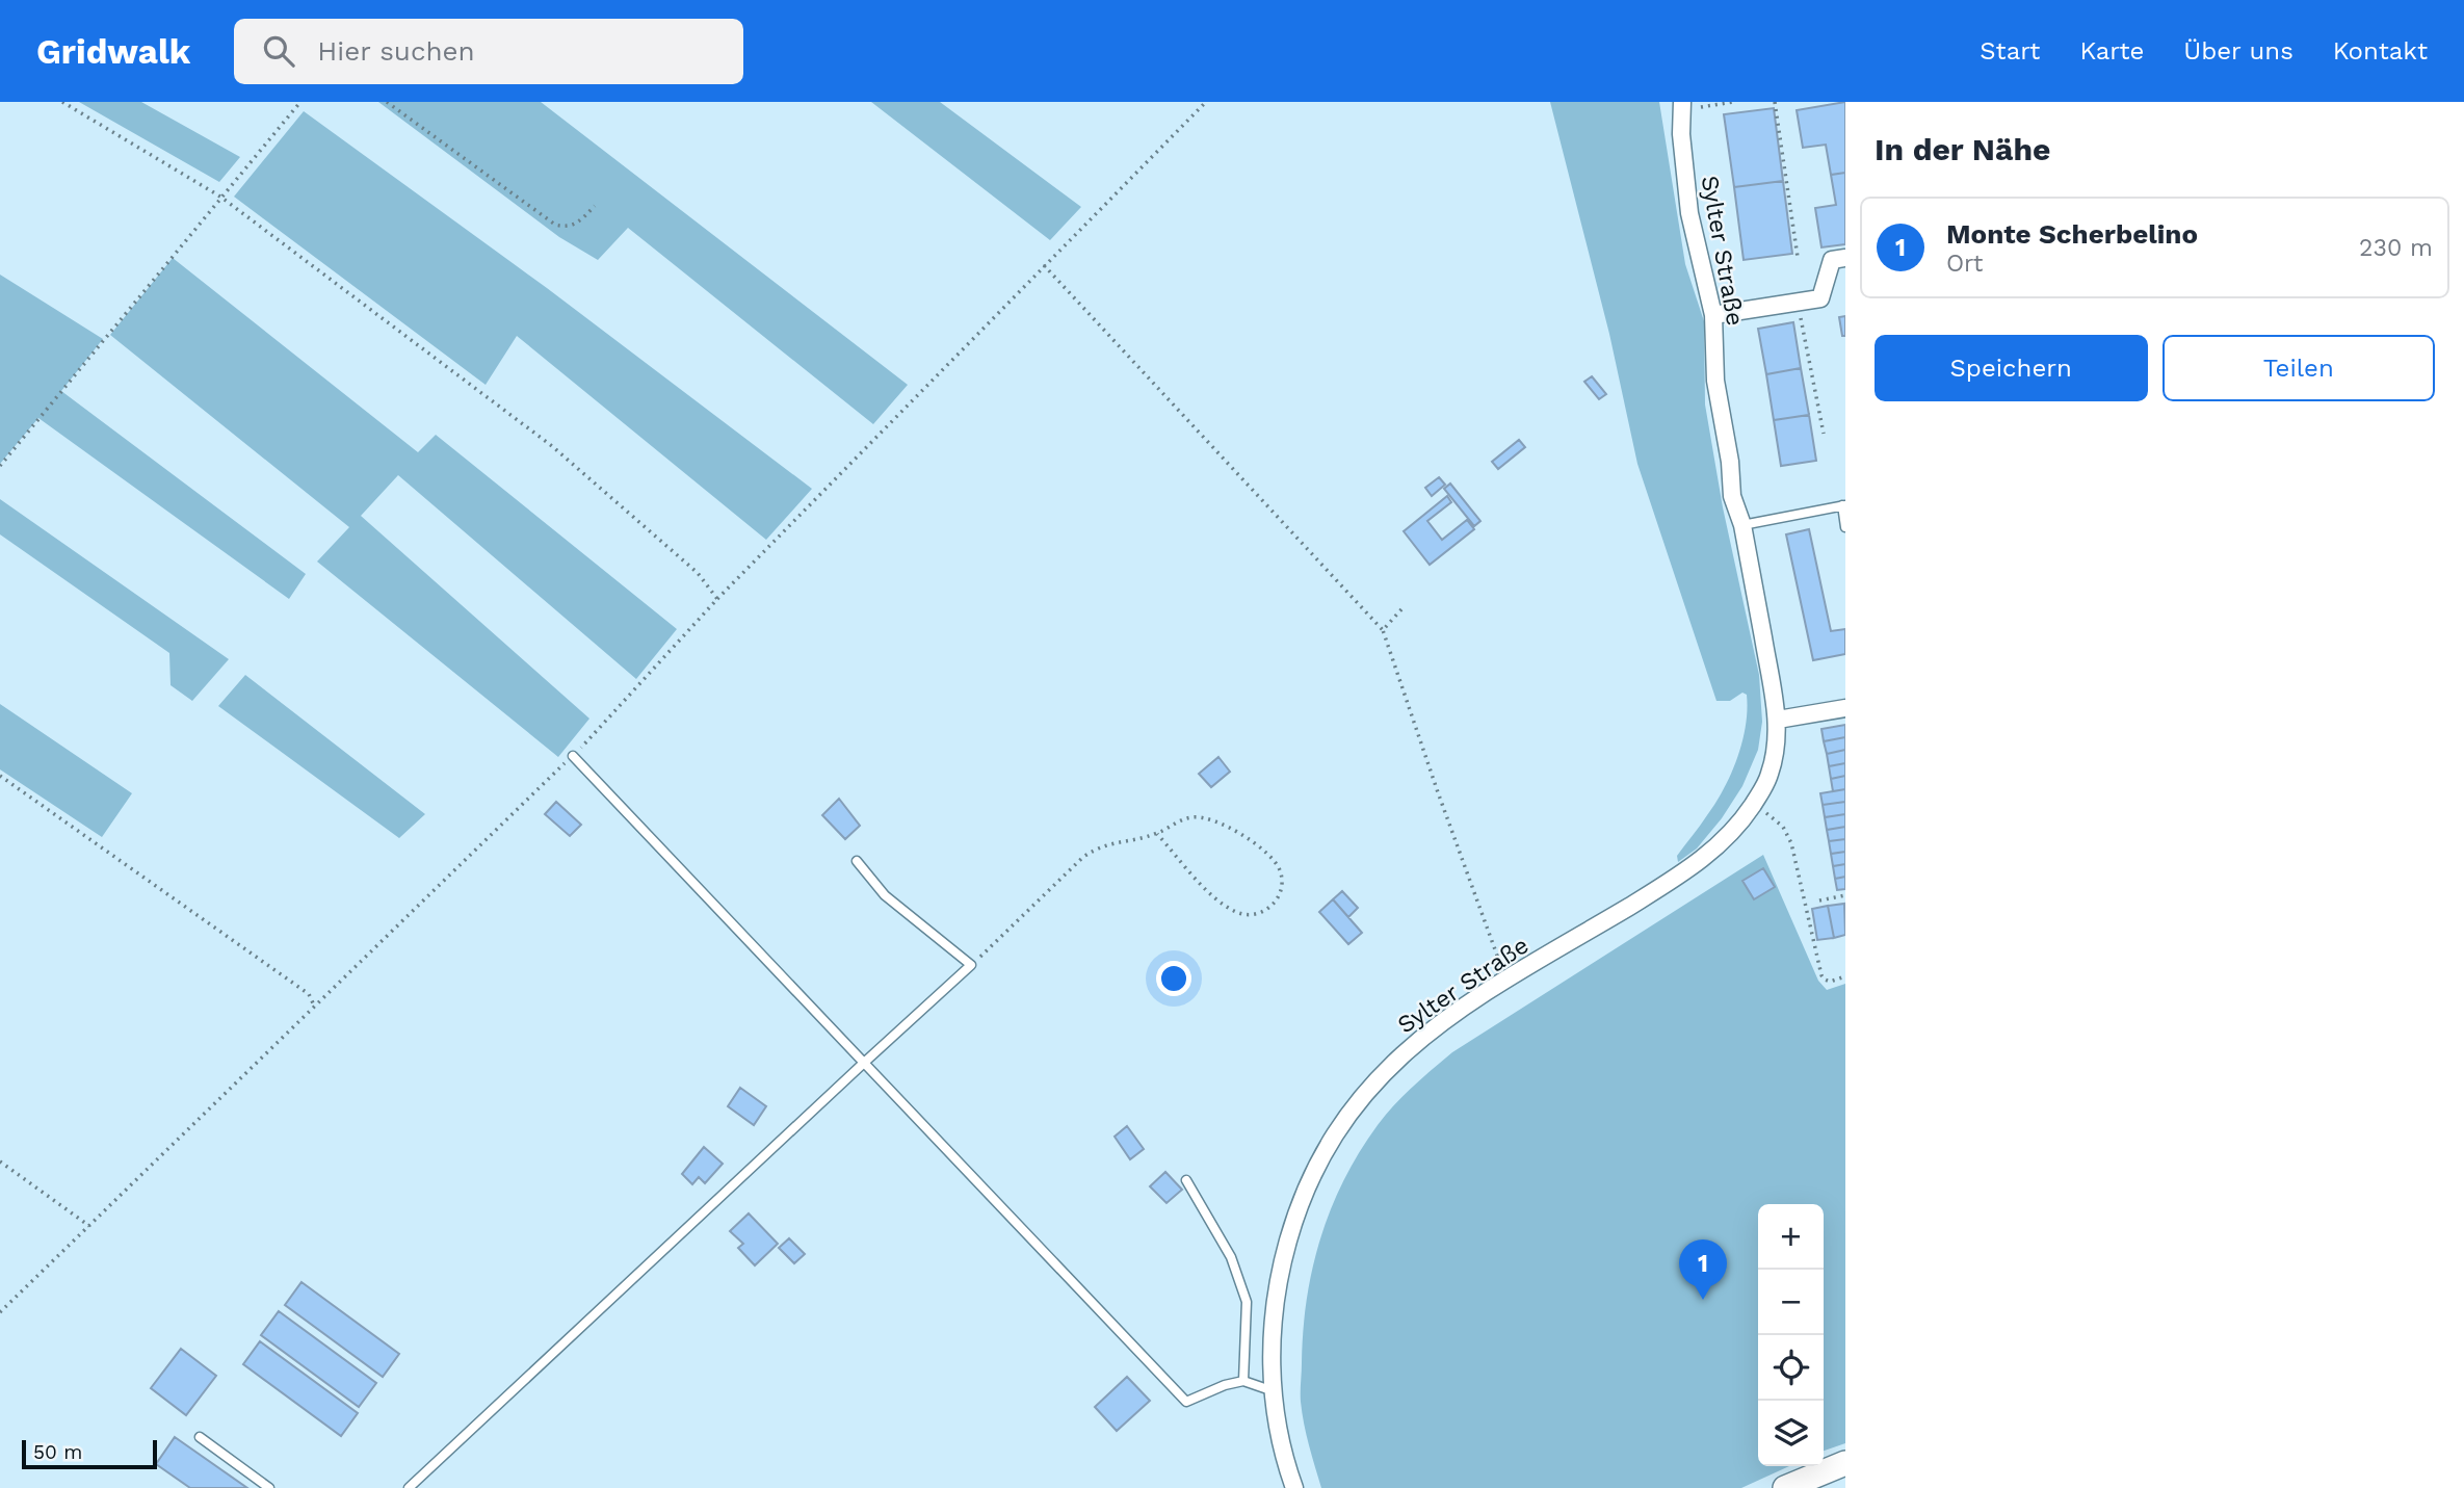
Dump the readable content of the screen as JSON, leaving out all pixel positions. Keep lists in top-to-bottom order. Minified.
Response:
{"streets":{"street":["Sylter Straße"]},"scale_bar":"50 m","page":{"header":"Gridwalk","search":"Hier suchen","nav":["Start","Karte","Über uns","Kontakt"],"heading":"In der Nähe","list":[{"mark":"1","name":"Monte Scherbelino","note":"Ort","value":"230 m"}],"buttons":["Speichern","Teilen"],"map_buttons":["+","−"],"pins":"1","scale":"50 m"}}
